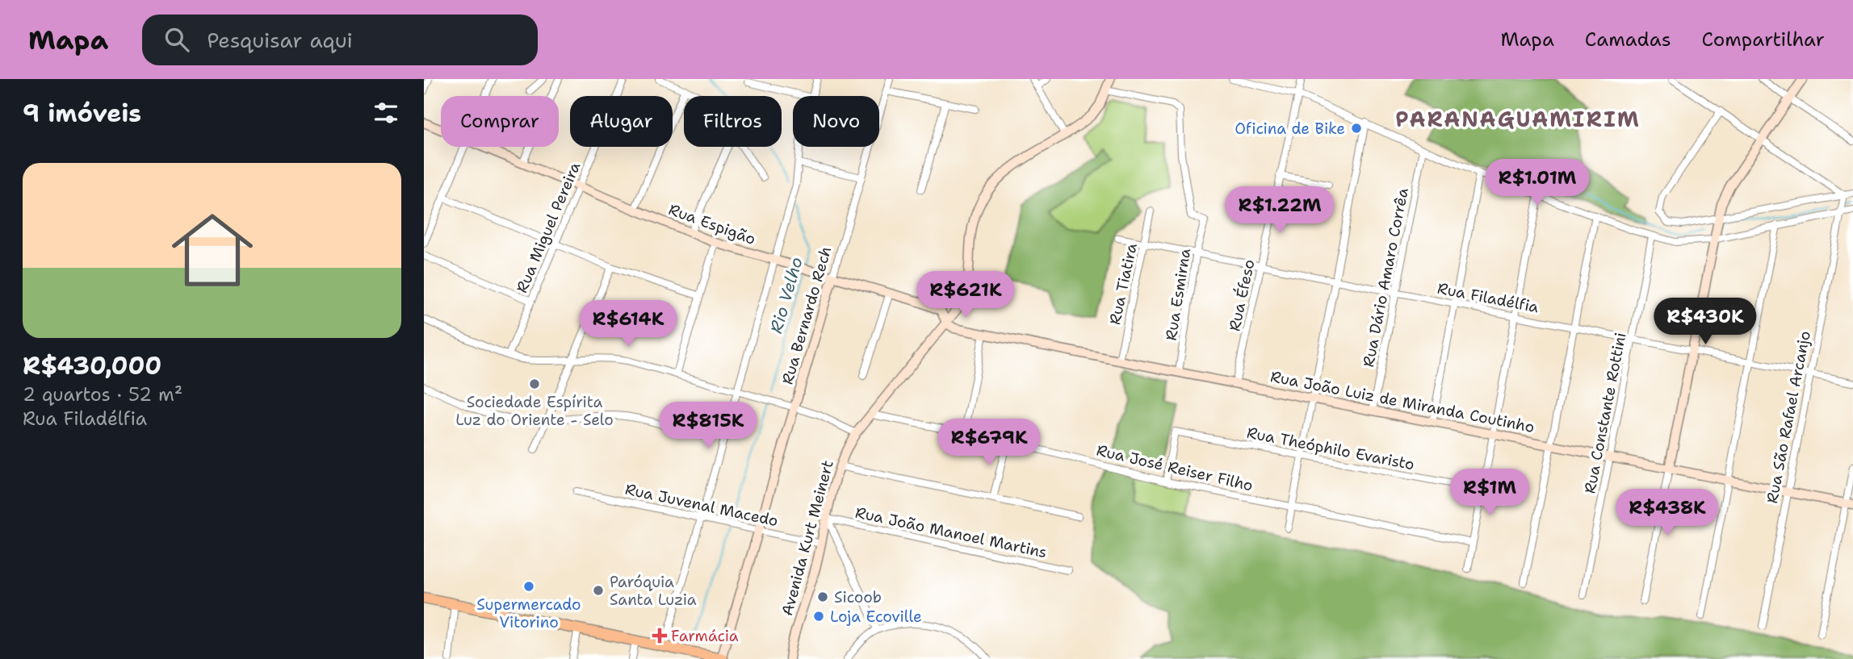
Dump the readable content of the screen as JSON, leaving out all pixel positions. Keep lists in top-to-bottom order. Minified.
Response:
{"streets":{"street":["Rua Espigão","Rua Miguel Pereira","Rua Dário Amaro Corrêa","Rua Tiatira","Rua Esmirna","Rua Éfeso","Rua Filadélfia","Rua Bernardo Rech","Rua João Luiz de Miranda Coutinho","Rua Constante Rottini","Rua São Rafael Arcanjo","Rua Theóphilo Evaristo","Rua José Reiser Filho","Rua Juvenal Macedo","Rua João Manoel Martins","Avenida Kurt Meinert"]},"crossings":[["Rua Espigão","Rua Miguel Pereira"],["Rua Espigão","Rua Bernardo Rech"],["Rua Dário Amaro Corrêa","Rua Filadélfia"],["Rua Dário Amaro Corrêa","Rua João Luiz de Miranda Coutinho"],["Rua Tiatira","Rua Filadélfia"],["Rua Tiatira","Rua João Luiz de Miranda Coutinho"],["Rua Esmirna","Rua Filadélfia"],["Rua Esmirna","Rua João Luiz de Miranda Coutinho"],["Rua Éfeso","Rua Filadélfia"],["Rua Éfeso","Rua João Luiz de Miranda Coutinho"],["Rua Filadélfia","Rua Constante Rottini"],["Rua Filadélfia","Rua São Rafael Arcanjo"],["Rua Bernardo Rech","Rua Juvenal Macedo"],["Rua João Luiz de Miranda Coutinho","Rua Constante Rottini"],["Rua João Luiz de Miranda Coutinho","Rua São Rafael Arcanjo"],["Rua João Luiz de Miranda Coutinho","Avenida Kurt Meinert"],["Rua Theóphilo Evaristo","Rua José Reiser Filho"],["Rua José Reiser Filho","Avenida Kurt Meinert"],["Rua Juvenal Macedo","Avenida Kurt Meinert"],["Rua João Manoel Martins","Avenida Kurt Meinert"]],"districts":["PARANAGUAMIRIM"],"water":["Rio Velho"],"places":{"other":["Oficina de Bike","Sociedade Espírita Luz do Oriente - Selo","Supermercado Vitorino","Paróquia Santa Luzia","Sicoob","Loja Ecoville"],"health":["Farmácia"]},"page":{"header":"Mapa","search":"Pesquisar aqui","nav":["Mapa","Camadas","Compartilhar"],"heading":"9 imóveis","chip":["Comprar","Alugar","Filtros","Novo"],"list":[{"name":"R$430,000","note":"2 quartos · 52 m² · Rua Filadélfia"}],"price":["R$1.01M","R$1.22M","R$621K","R$430K","R$614K","R$815K","R$679K","R$1M","R$438K"]}}
